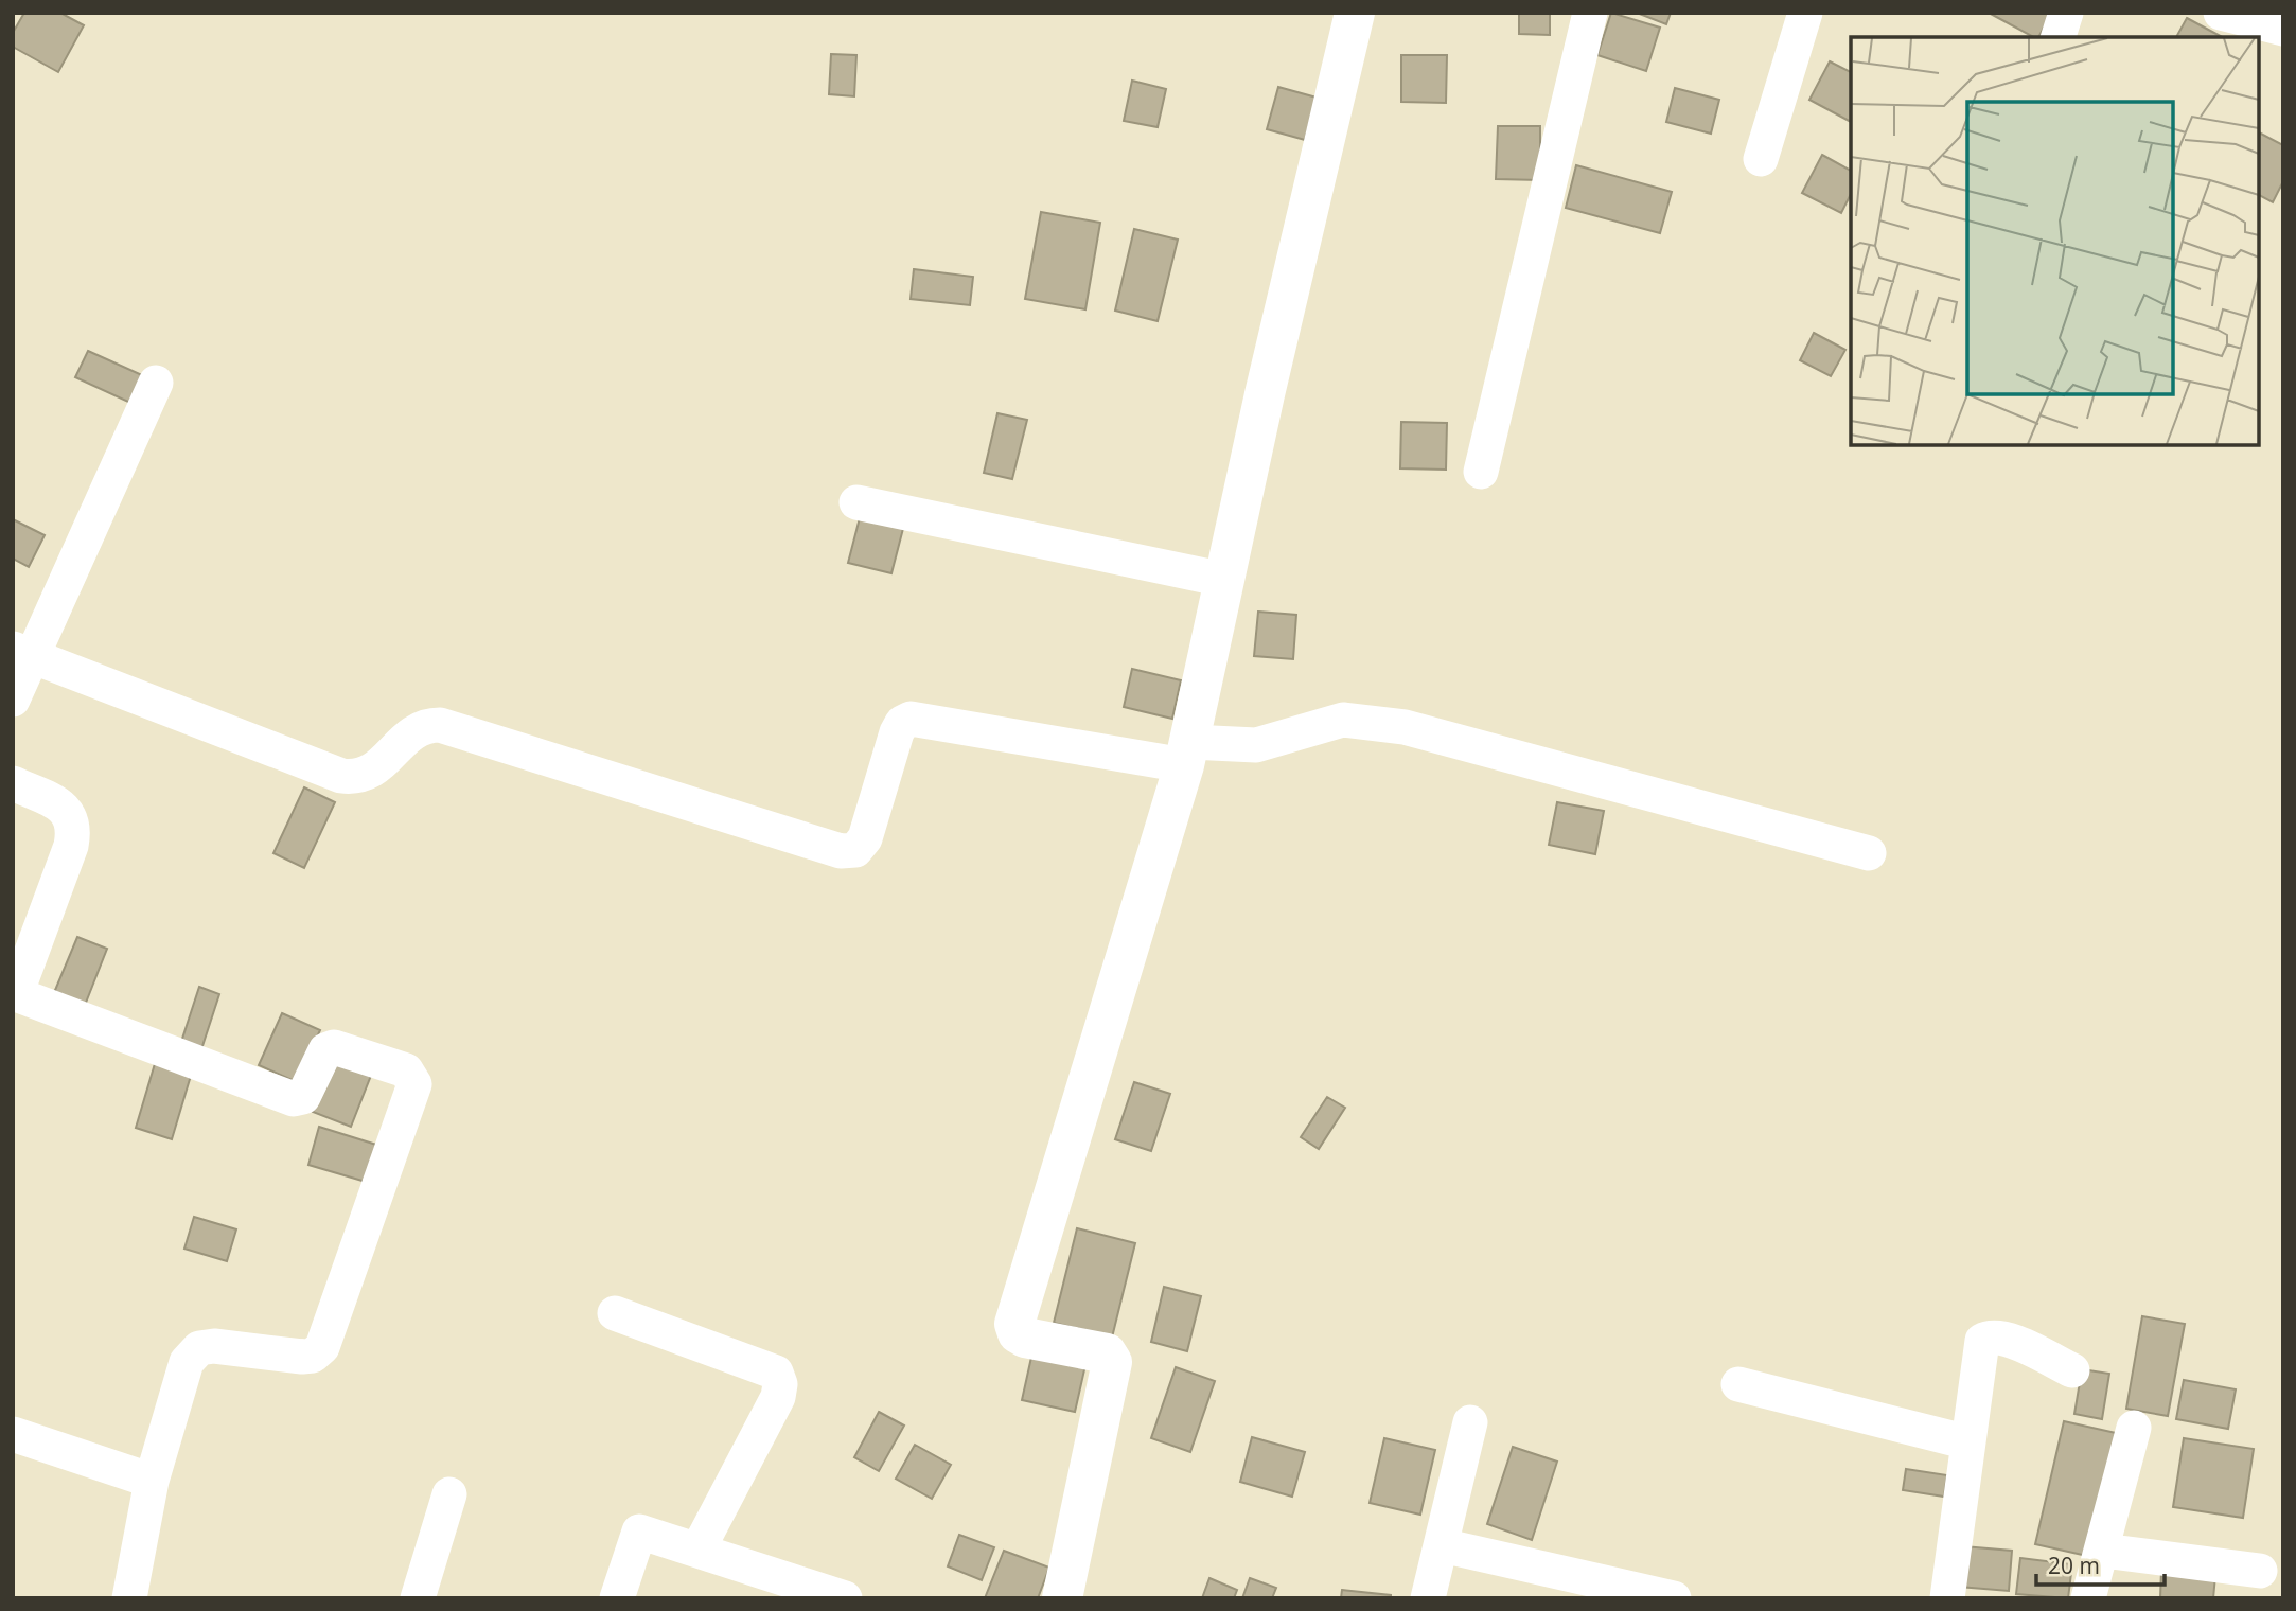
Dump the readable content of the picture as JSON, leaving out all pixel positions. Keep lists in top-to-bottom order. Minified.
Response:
{"scale_bar":"20 m"}
